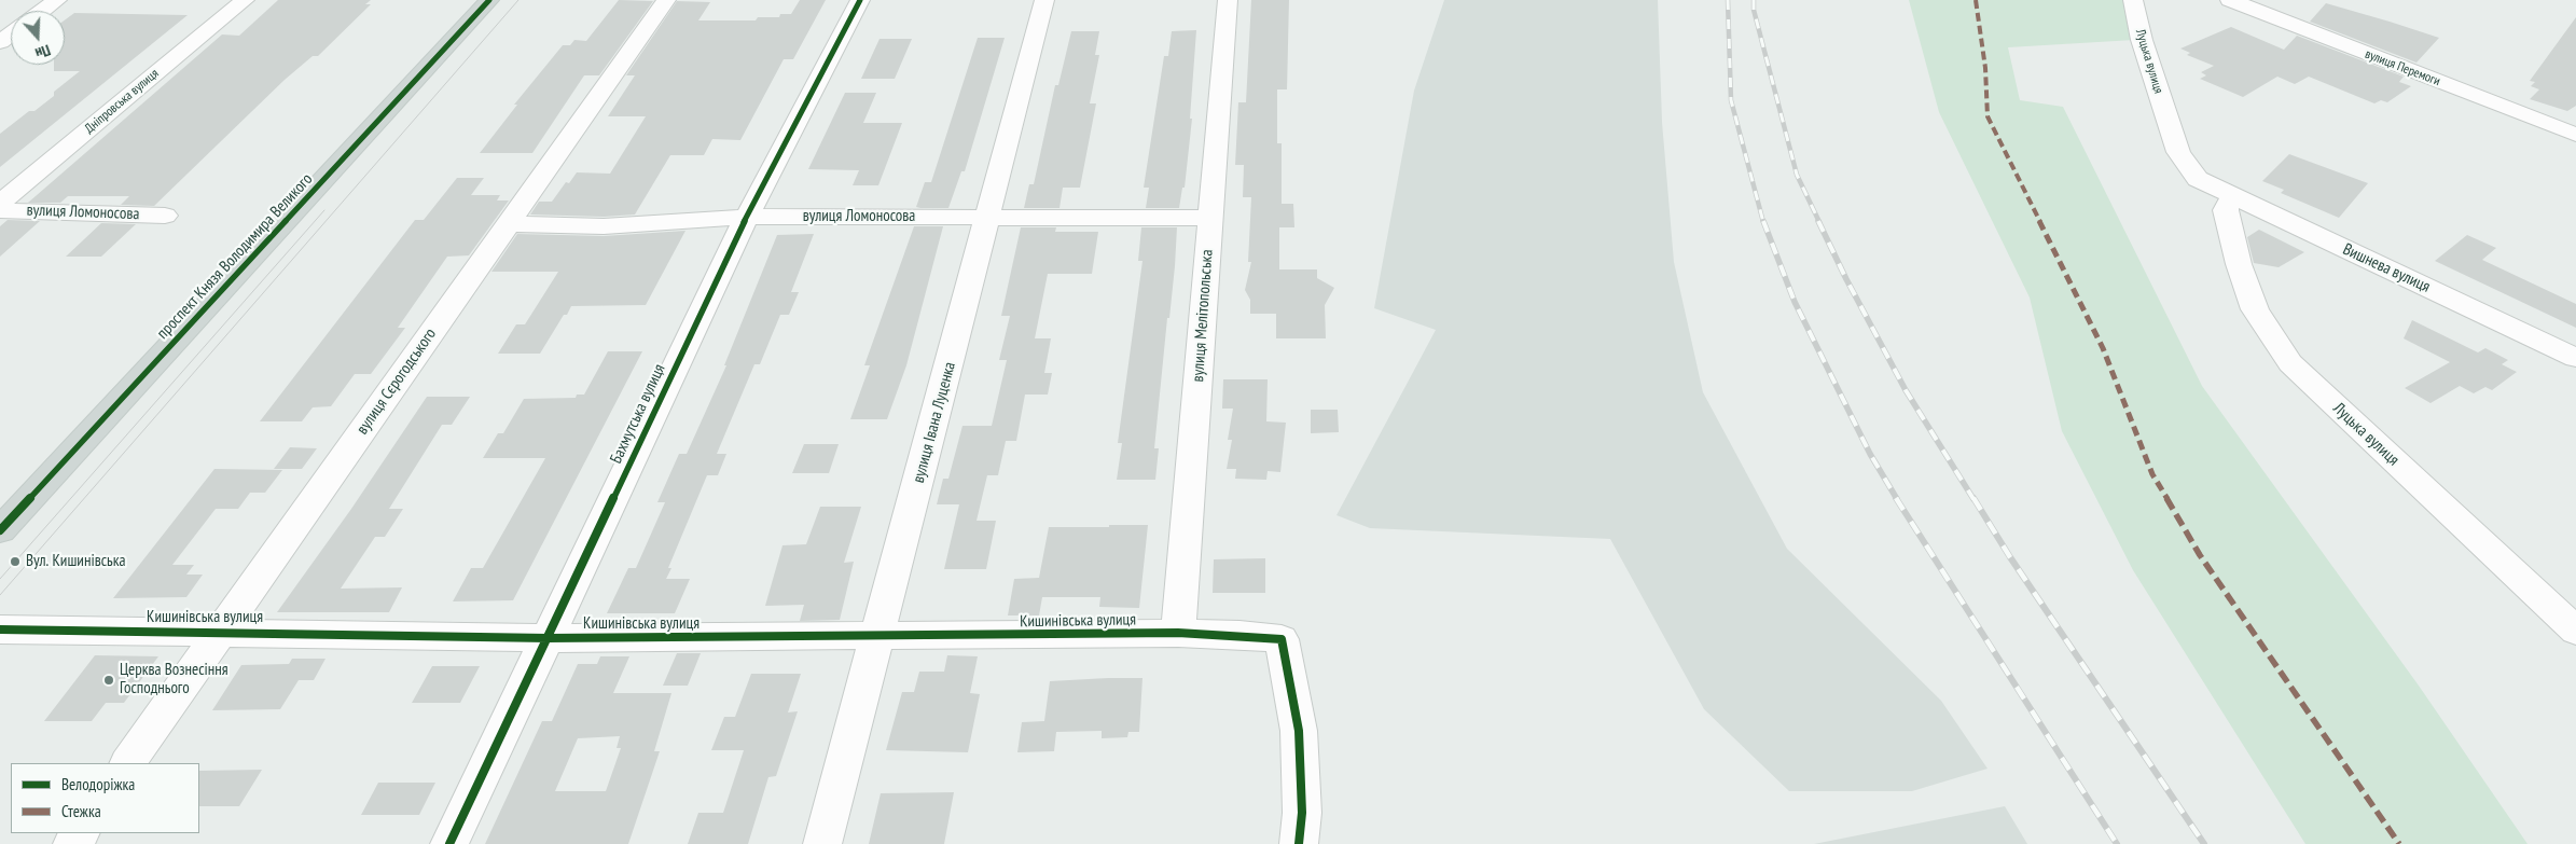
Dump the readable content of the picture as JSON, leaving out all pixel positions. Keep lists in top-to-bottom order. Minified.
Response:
{"streets":{"main road":["проспект Князя Володимира Великого"],"street":["Луцька вулиця","вулиця Перемоги","Дніпровська вулиця","вулиця Ломоносова","Вишнева вулиця","вулиця Мелітопольська","вулиця Сєрогодського","Бахмутська вулиця","вулиця Івана Луценка","Кишинівська вулиця"]},"crossings":[["Луцька вулиця","Вишнева вулиця"],["вулиця Ломоносова","вулиця Мелітопольська"],["вулиця Ломоносова","вулиця Сєрогодського"],["вулиця Ломоносова","Бахмутська вулиця"],["вулиця Ломоносова","вулиця Івана Луценка"],["вулиця Мелітопольська","Кишинівська вулиця"],["вулиця Сєрогодського","Кишинівська вулиця"],["Бахмутська вулиця","Кишинівська вулиця"],["вулиця Івана Луценка","Кишинівська вулиця"]],"places":["Вул. Кишинівська","Церква Вознесіння Господнього"],"legend":["Велодоріжка","Стежка"],"north":"bottom"}
